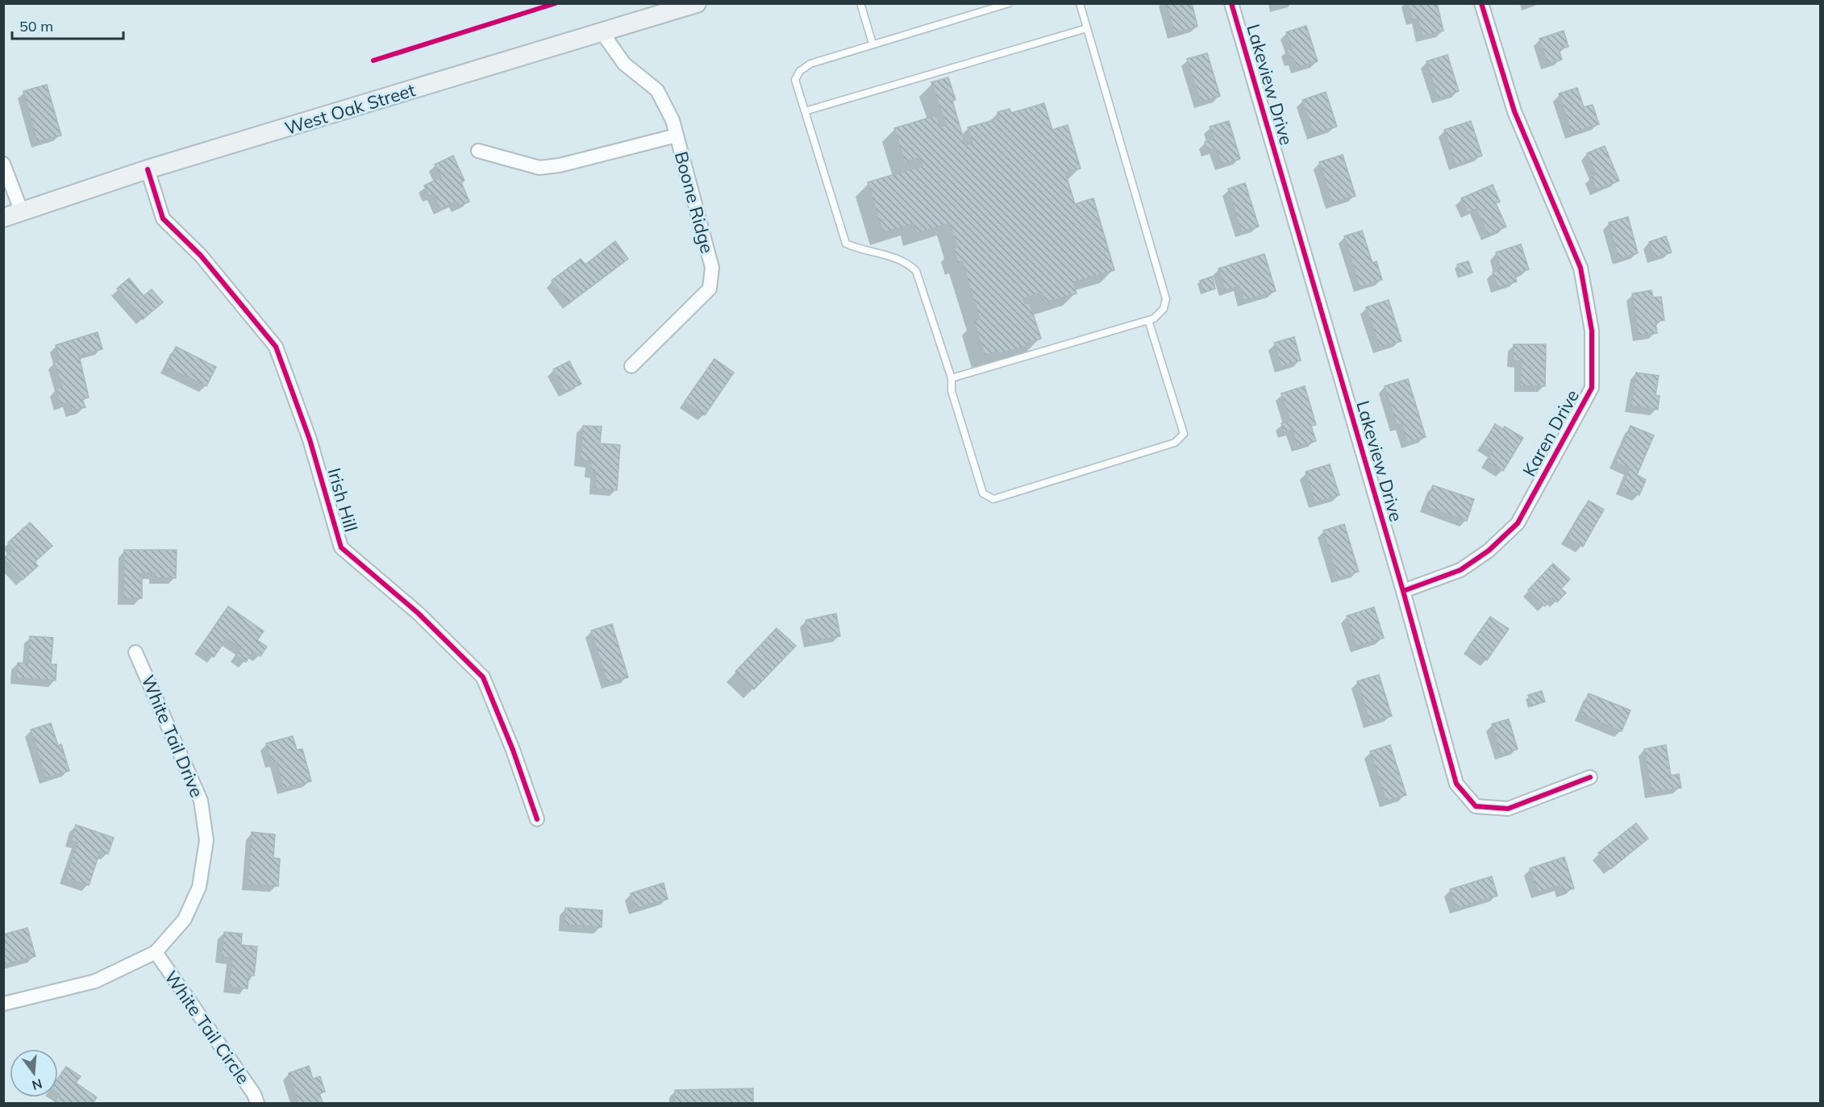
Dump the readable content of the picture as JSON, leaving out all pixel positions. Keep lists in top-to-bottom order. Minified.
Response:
{"streets":{"main road":["West Oak Street"],"street":["Lakeview Drive","Boone Ridge","Karen Drive","Irish Hill","White Tail Drive","White Tail Circle"]},"crossings":[["Lakeview Drive","Karen Drive"],["West Oak Street","Boone Ridge"],["West Oak Street","Irish Hill"],["White Tail Drive","White Tail Circle"]],"scale_bar":"50 m","north":"bottom"}
